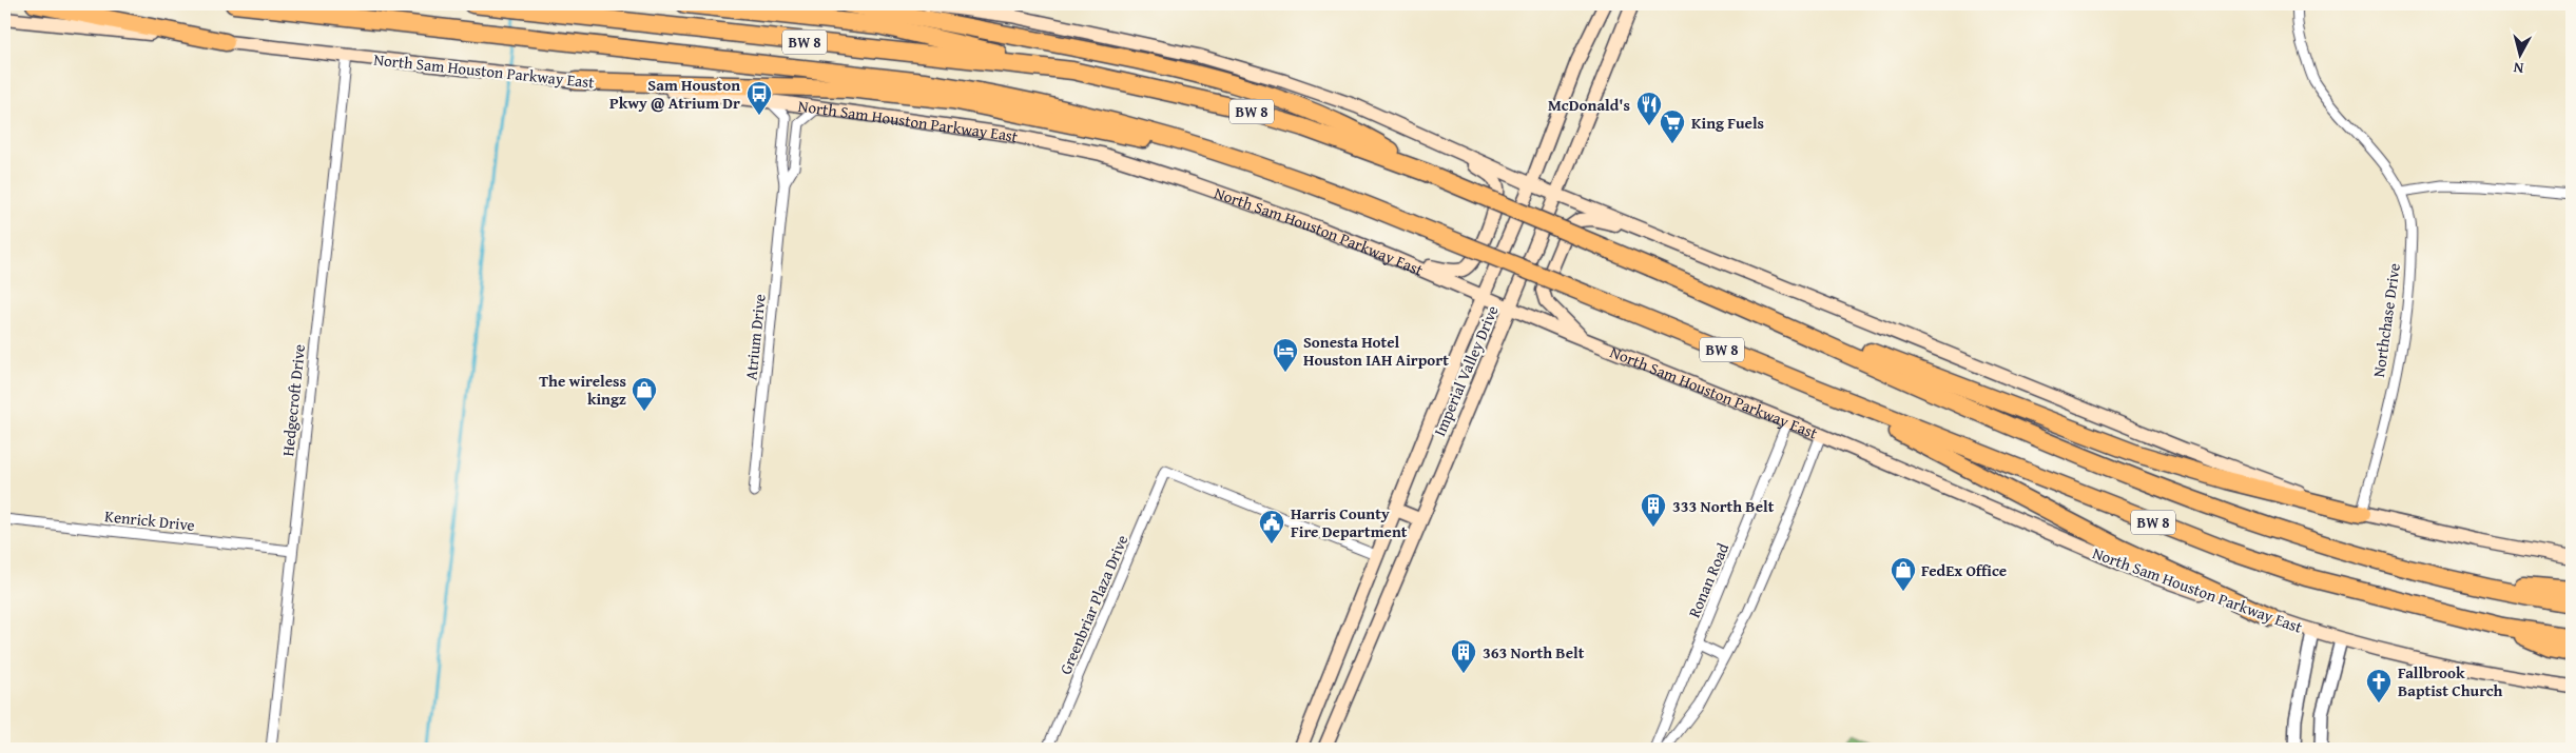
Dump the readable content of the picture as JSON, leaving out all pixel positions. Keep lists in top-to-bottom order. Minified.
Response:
{"streets":{"highway":["BW 8"],"main road":["North Sam Houston Parkway East","Imperial Valley Drive"],"street":["Northchase Drive","Atrium Drive","Hedgecroft Drive","Kenrick Drive","Ronan Road","Greenbriar Plaza Drive"]},"crossings":[["North Sam Houston Parkway East","Atrium Drive"],["North Sam Houston Parkway East","Imperial Valley Drive"],["North Sam Houston Parkway East","Hedgecroft Drive"],["North Sam Houston Parkway East","Ronan Road"],["Imperial Valley Drive","Greenbriar Plaza Drive"],["Hedgecroft Drive","Kenrick Drive"]],"places":{"bus stop":["Sam Houston Pkwy @ Atrium Dr"],"restaurant":["McDonald's"],"supermarket":["King Fuels"],"hotel":["Sonesta Hotel Houston IAH Airport"],"shop":["The wireless kingz","FedEx Office"],"building":["333 North Belt","363 North Belt"],"public building":["Harris County Fire Department"],"church":["Fallbrook Baptist Church"]},"north":"bottom"}
